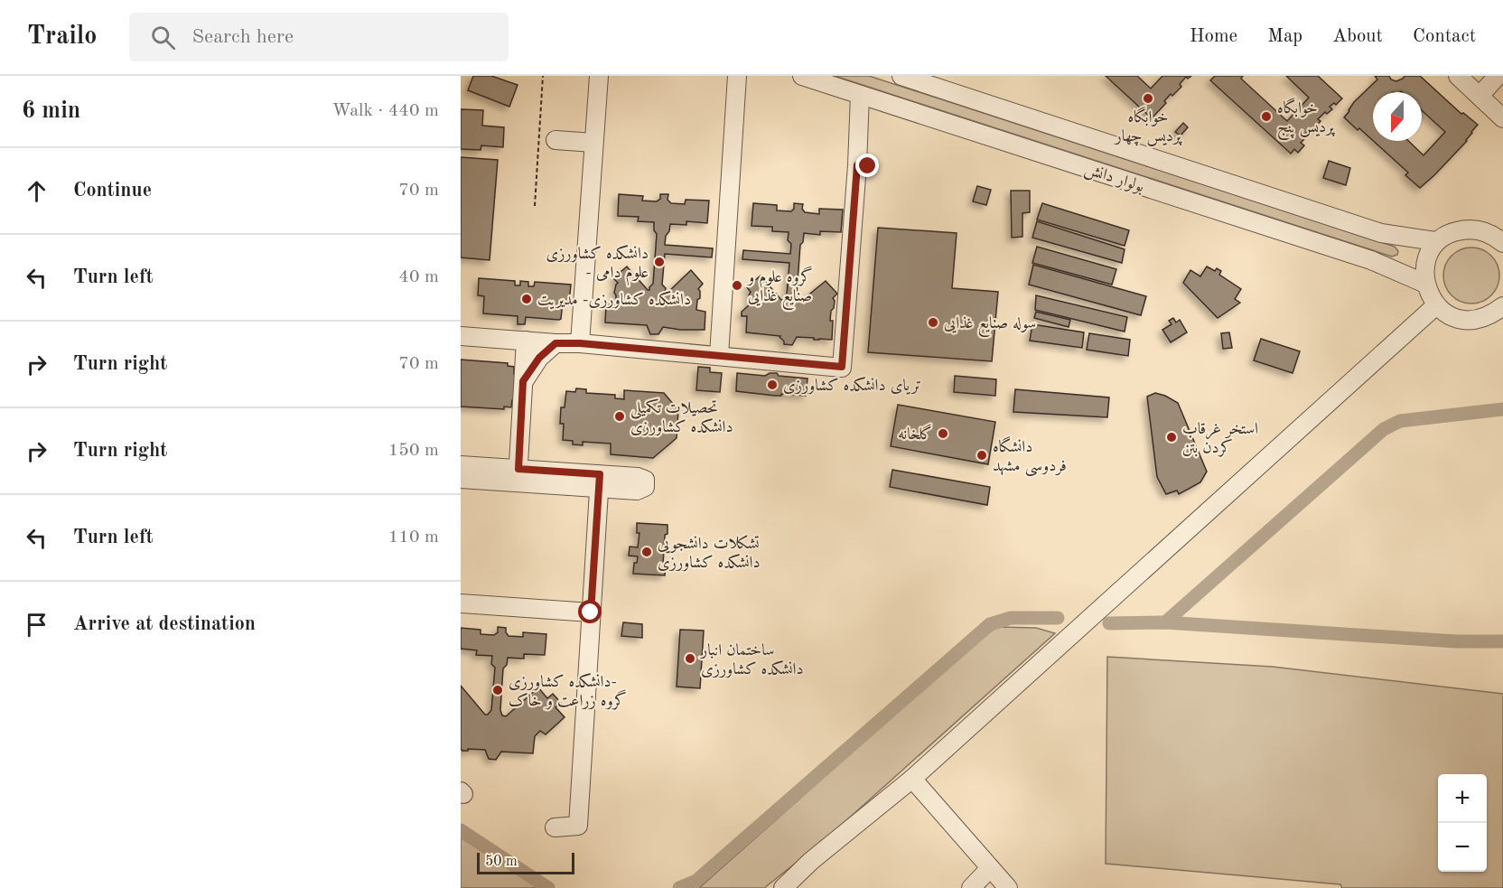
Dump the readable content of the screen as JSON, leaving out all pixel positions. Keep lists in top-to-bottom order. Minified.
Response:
{"streets":{"street":["بولوار دانش"]},"places":["خوابگاه پردیس چهار","خوابگاه پردیس پنج","دانشکده کشاورزی - علوم دامی","گروه علوم و صنایع غذایی","دانشکده کشاورزی- مدیریت","سوله صنایع غذایی","تریای دانشکده کشاورزی","تحصیلات تکمیلی دانشکده کشاورزی","گلخانه","استخر غرقاب کردن بتن","دانشگاه فردوسی مشهد","تشکلات دانشجویی دانشکده کشاورزی","ساختمان انبار دانشکده کشاورزی","دانشکده کشاورزی- گروه زراعت و خاک"],"scale_bar":"50 m","north":"bottom","page":{"header":"Trailo","search":"Search here","nav":["Home","Map","About","Contact"],"heading":["6 min","Walk · 440 m"],"list":[["Continue","70 m"],["Turn left","40 m"],["Turn right","70 m"],["Turn right","150 m"],["Turn left","110 m"],"Arrive at destination"],"map_buttons":["+","−"],"scale":"50 m"}}
